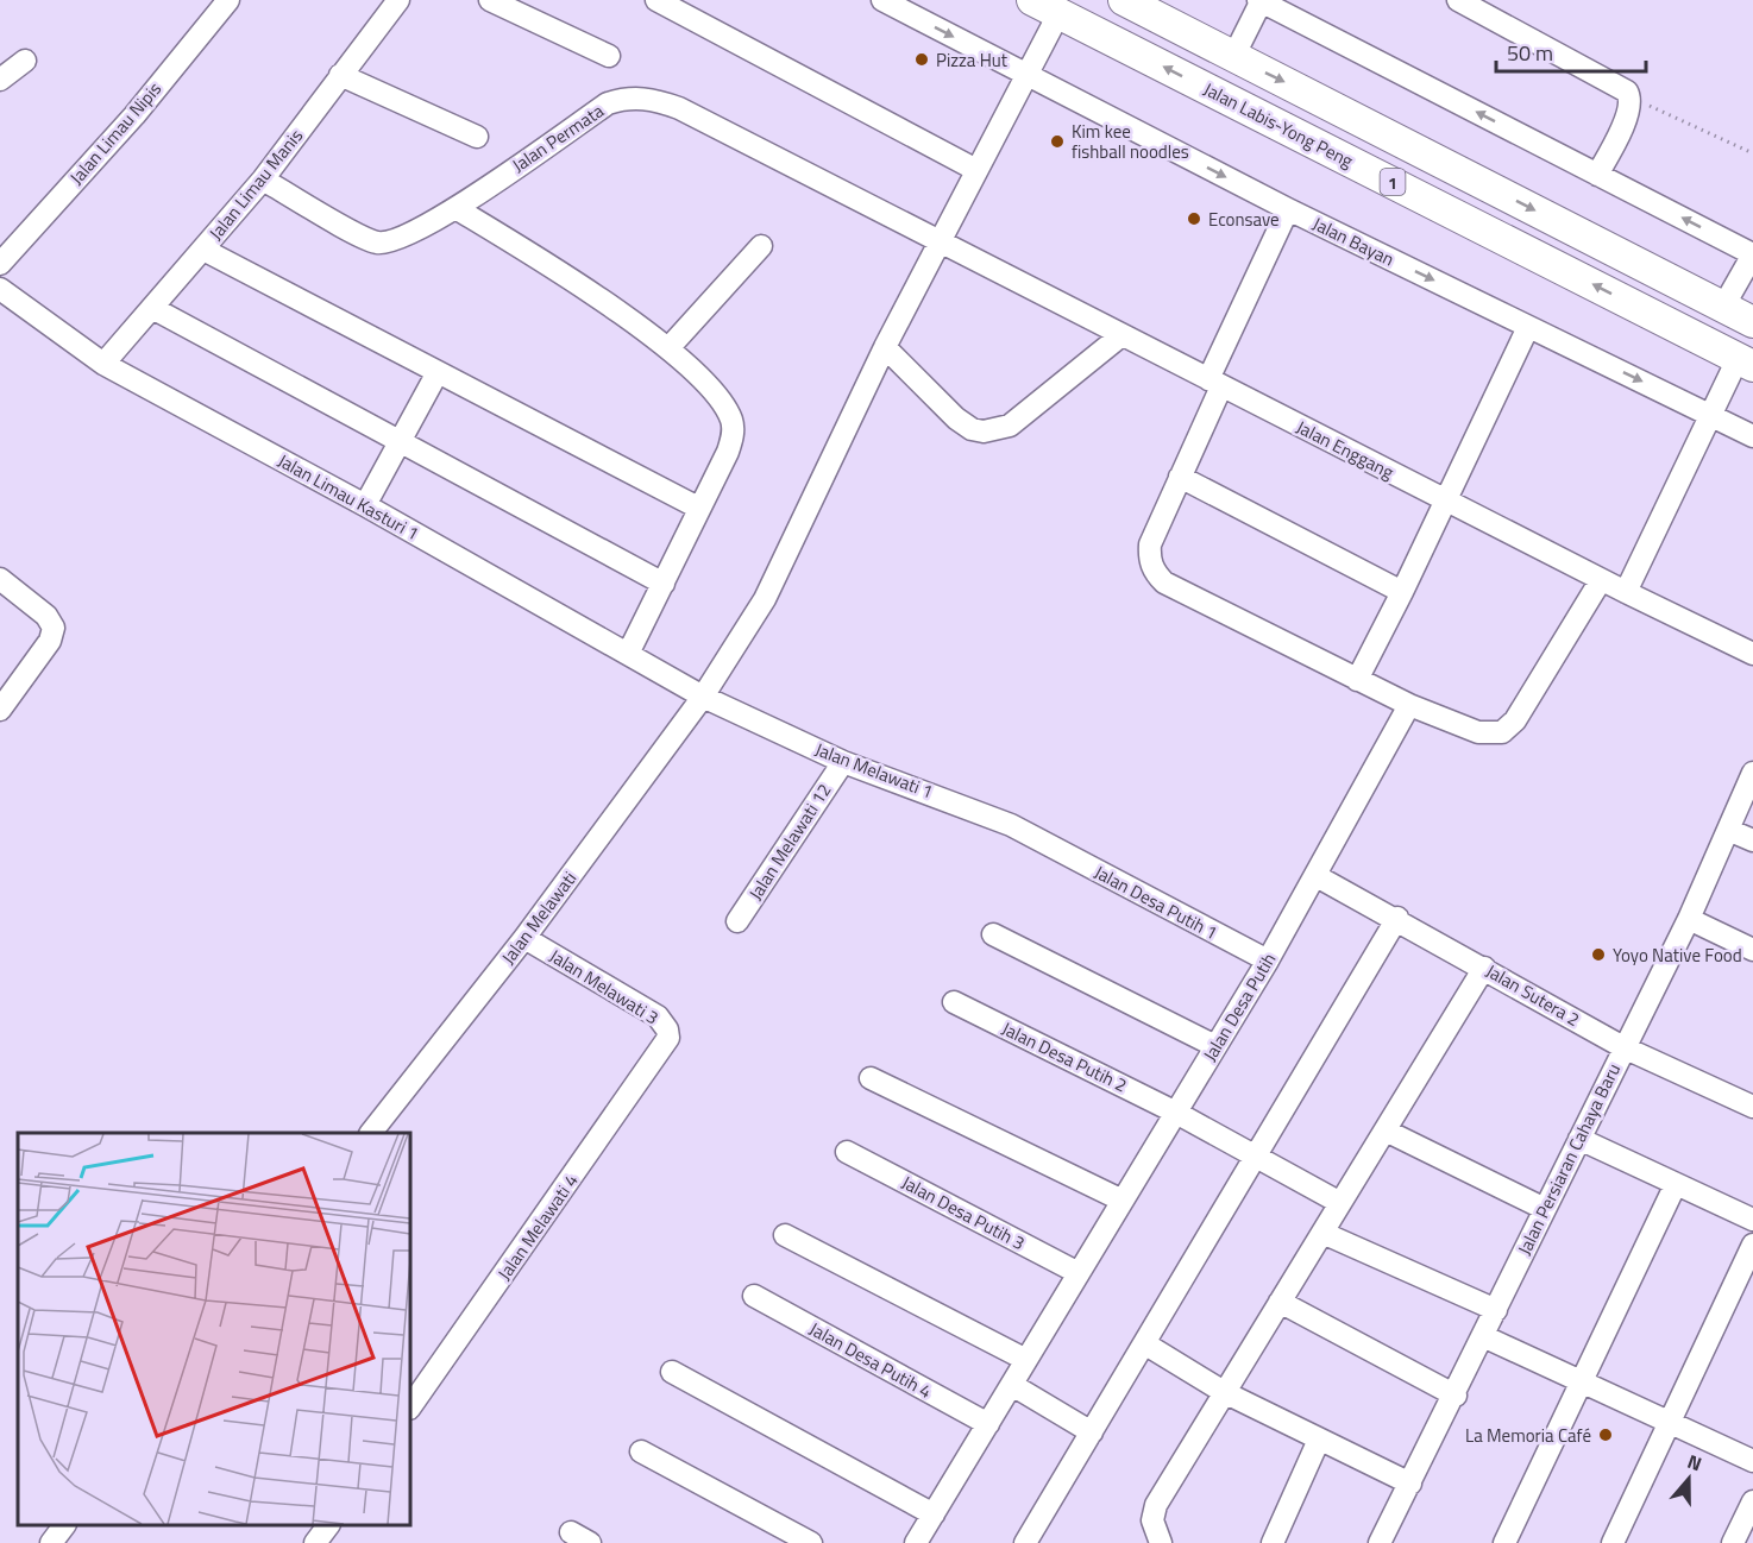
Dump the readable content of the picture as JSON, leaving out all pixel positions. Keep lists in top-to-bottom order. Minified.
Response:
{"streets":{"highway":["Jalan Labis-Yong Peng","1"],"street":["Jalan Limau Nipis","Jalan Permata","Jalan Limau Manis","Jalan Bayan","Jalan Enggang","Jalan Limau Kasturi 1","Jalan Melawati 1","Jalan Melawati 12","Jalan Desa Putih 1","Jalan Melawati","Jalan Melawati 3","Jalan Sutera 2","Jalan Desa Putih","Jalan Desa Putih 2","Jalan Persiaran Cahaya Baru","Jalan Desa Putih 3","Jalan Melawati 4","Jalan Desa Putih 4"]},"crossings":[["Jalan Labis-Yong Peng","Jalan Melawati"],["Jalan Permata","Jalan Limau Manis"],["Jalan Permata","Jalan Enggang"],["Jalan Permata","Jalan Melawati"],["Jalan Limau Manis","Jalan Limau Kasturi 1"],["Jalan Bayan","Jalan Melawati"],["Jalan Enggang","Jalan Melawati"],["Jalan Limau Kasturi 1","Jalan Melawati 1"],["Jalan Limau Kasturi 1","Jalan Melawati"],["Jalan Melawati 1","Jalan Melawati 12"],["Jalan Melawati 1","Jalan Desa Putih 1"],["Jalan Melawati 1","Jalan Melawati"],["Jalan Desa Putih 1","Jalan Desa Putih"],["Jalan Melawati","Jalan Melawati 3"],["Jalan Melawati 3","Jalan Melawati 4"],["Jalan Sutera 2","Jalan Desa Putih"],["Jalan Sutera 2","Jalan Persiaran Cahaya Baru"],["Jalan Desa Putih","Jalan Desa Putih 2"],["Jalan Desa Putih","Jalan Desa Putih 3"],["Jalan Desa Putih","Jalan Desa Putih 4"]],"places":["Pizza Hut","Kim kee fishball noodles","Econsave","Yoyo Native Food","La Memoria Café"],"scale_bar":"50 m","north":"top"}
